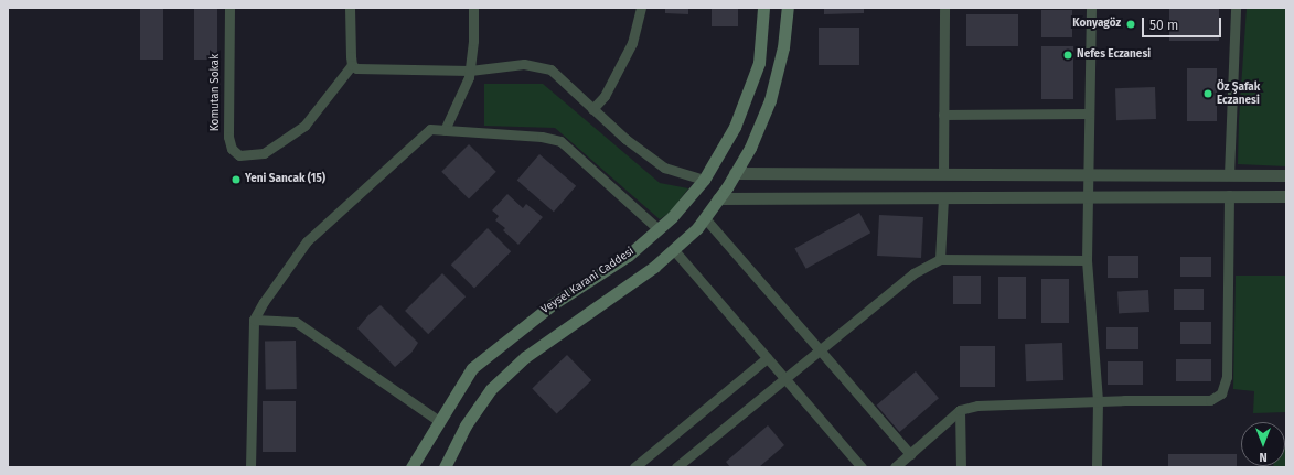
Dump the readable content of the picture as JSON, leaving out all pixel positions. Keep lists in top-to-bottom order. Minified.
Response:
{"streets":{"main road":["Veysel Karani Caddesi"],"street":["Komutan Sokak"]},"places":["Konyagöz","Nefes Eczanesi","Öz Şafak Eczanesi","Yeni Sancak (15)"],"scale_bar":"50 m","north":"bottom"}
